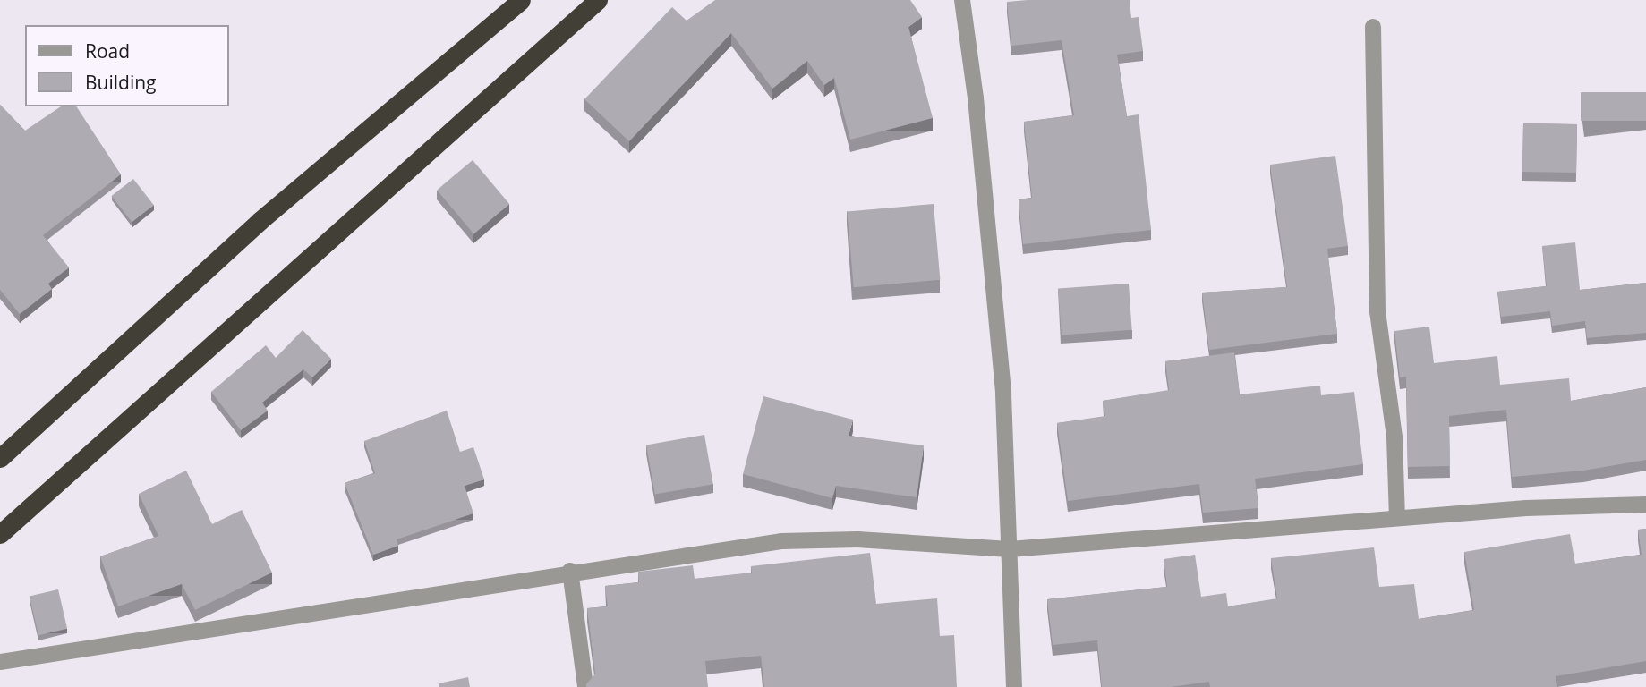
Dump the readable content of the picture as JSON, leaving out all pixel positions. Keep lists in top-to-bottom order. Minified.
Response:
{"legend":["Road","Building"]}
